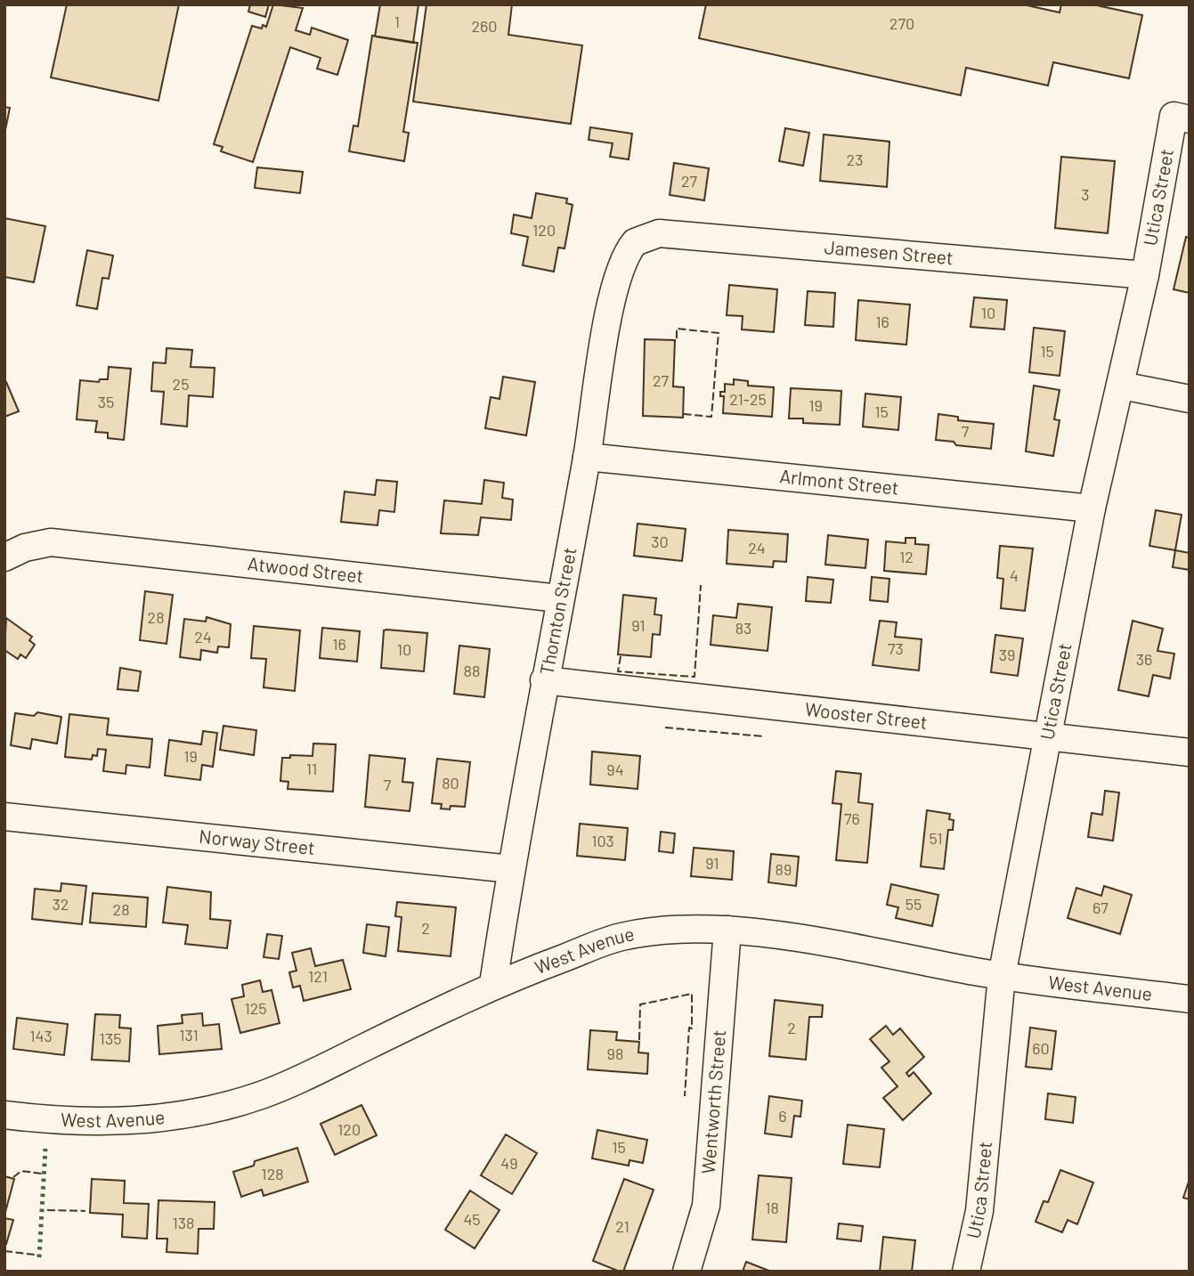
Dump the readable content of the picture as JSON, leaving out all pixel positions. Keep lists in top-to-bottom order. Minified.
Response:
{"streets":{"street":["Utica Street","Jamesen Street","Arlmont Street","Atwood Street","Thornton Street","Wooster Street","Norway Street","West Avenue","Wentworth Street"]},"crossings":[["Utica Street","Jamesen Street"],["Utica Street","Arlmont Street"],["Utica Street","Wooster Street"],["Utica Street","West Avenue"],["Jamesen Street","Thornton Street"],["Arlmont Street","Thornton Street"],["Atwood Street","Thornton Street"],["Thornton Street","Wooster Street"],["Thornton Street","Norway Street"],["Thornton Street","West Avenue"],["West Avenue","Wentworth Street"]],"house_numbers":["1","270","260","23","27","3","120","10","16","15","27","25","21-25","35","19","15","7","30","24","12","4","28","91","83","24","16","73","10","39","36","88","19","11","94","80","7","76","51","103","91","89","32","55","67","28","2","121","125","2","131","143","135","60","98","6","120","15","49","128","18","45","138","21"]}
